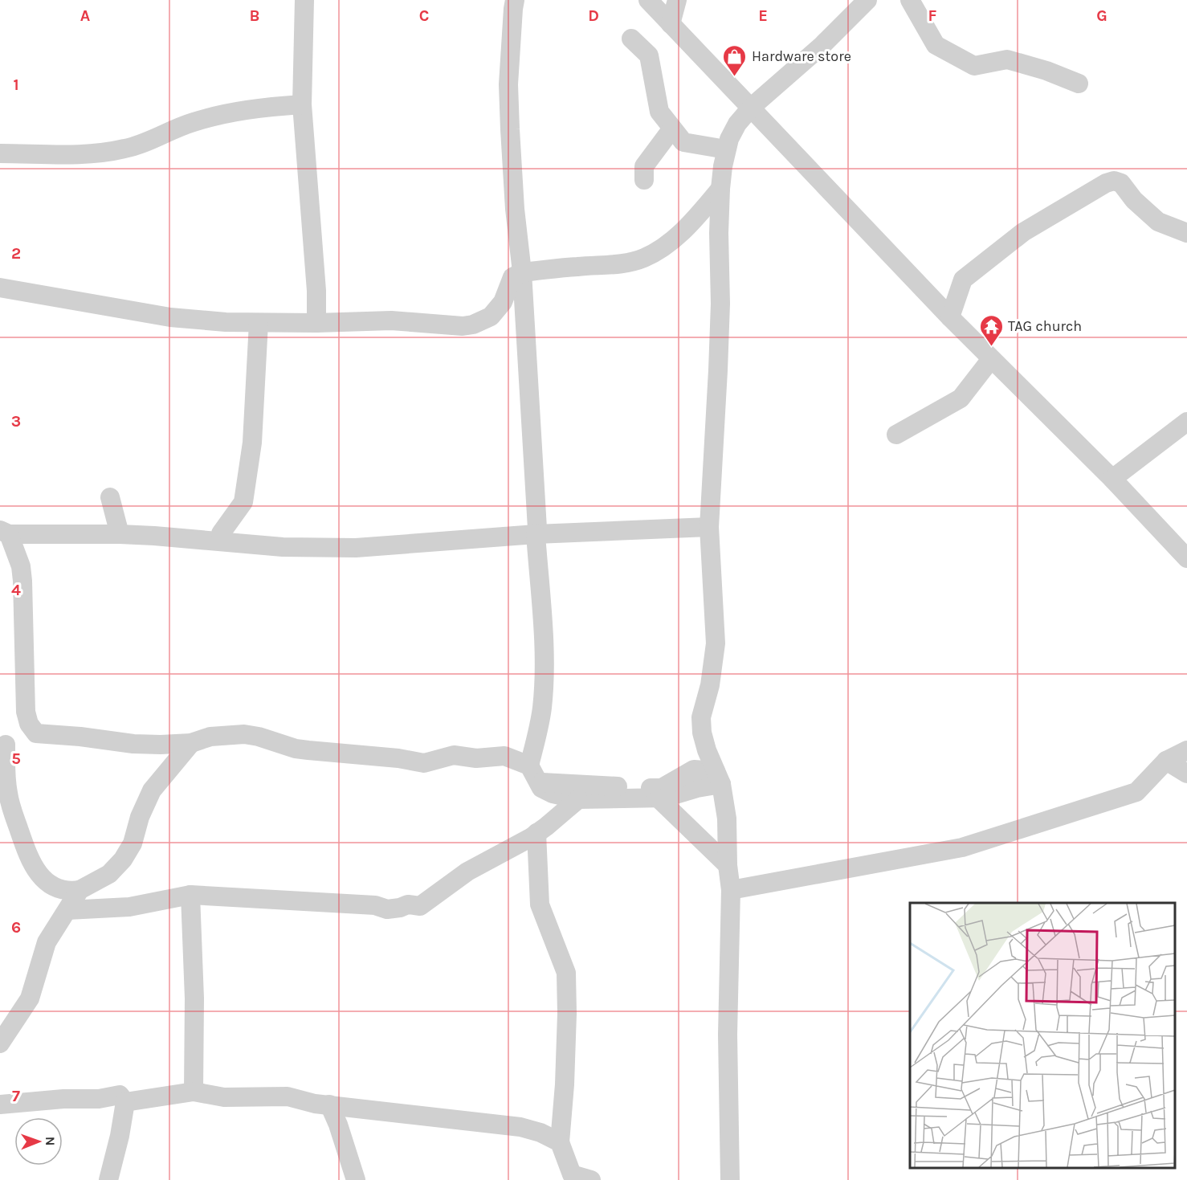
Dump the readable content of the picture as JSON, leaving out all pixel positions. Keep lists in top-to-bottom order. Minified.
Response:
{"places":{"shop":["Hardware store"],"temple":["TAG church"]},"north":"right","grid":{"columns":["A","B","C","D","E","F","G"],"rows":["1","2","3","4","5","6","7"]}}
